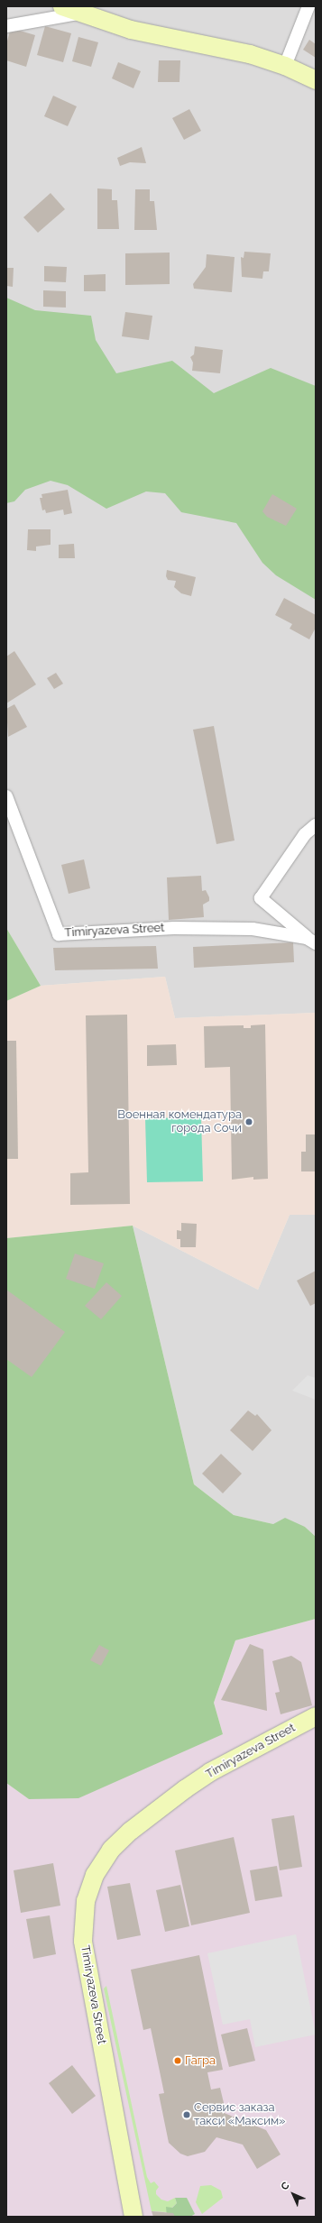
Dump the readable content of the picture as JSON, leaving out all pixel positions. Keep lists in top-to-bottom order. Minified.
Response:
{"streets":{"street":["Timiryazeva Street"]},"places":["Военная комендатура города Сочи","Гагра","Сервис заказа такси «Максим»"],"north":"top left"}
